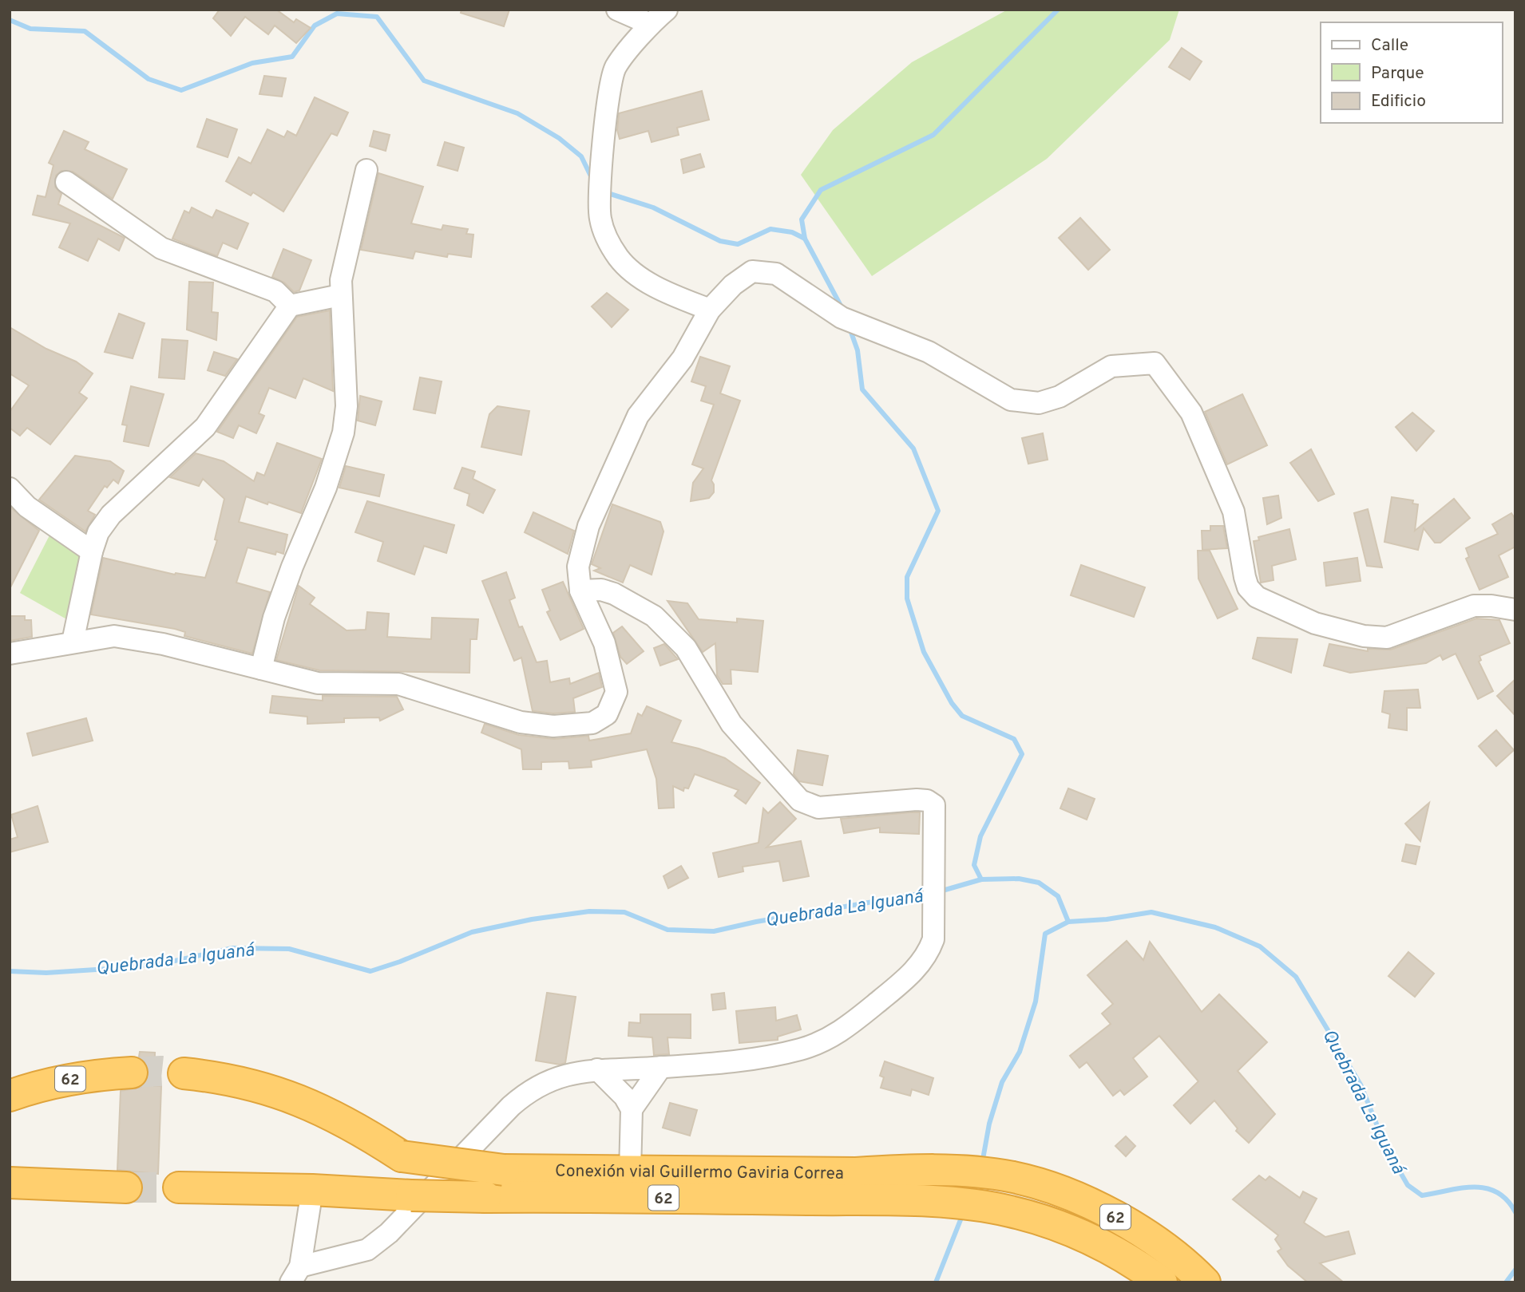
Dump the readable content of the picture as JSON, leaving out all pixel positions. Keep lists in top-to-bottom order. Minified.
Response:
{"streets":{"highway":["62","Conexión vial Guillermo Gaviria Correa"]},"water":["Quebrada La Iguaná"],"legend":["Calle","Parque","Edificio"]}
